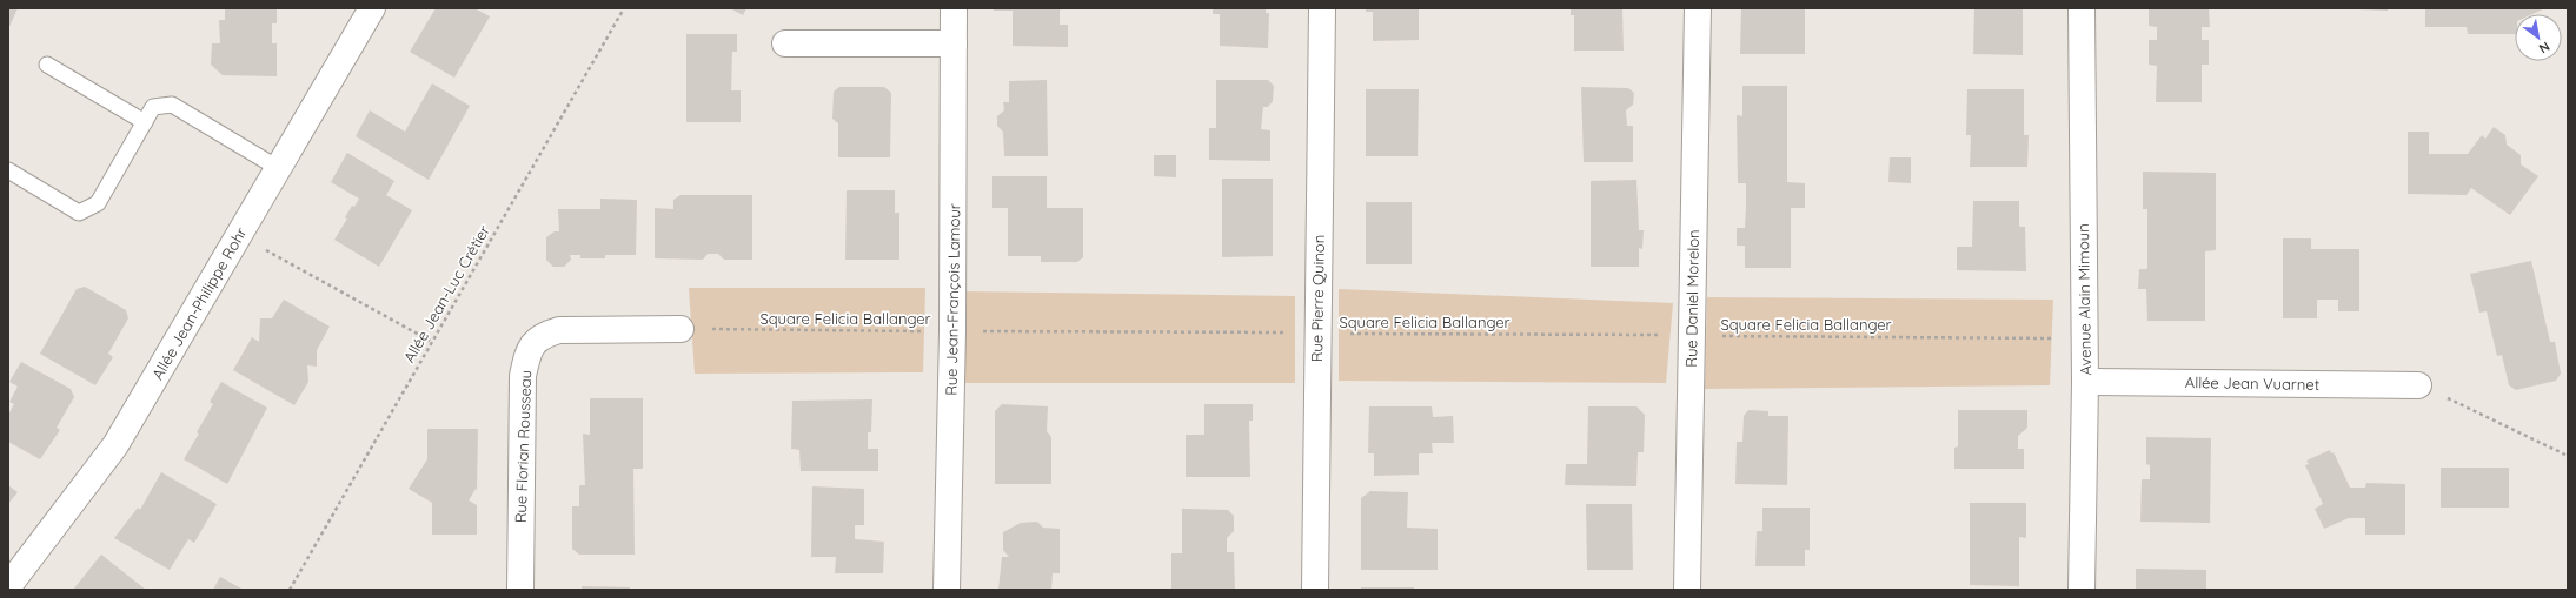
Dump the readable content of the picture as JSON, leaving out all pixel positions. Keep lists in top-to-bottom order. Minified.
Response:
{"streets":{"street":["Rue Pierre Quinon","Rue Daniel Morelon","Rue Jean-François Lamour","Avenue Alain Mimoun","Allée Jean-Philippe Rohr","Allée Jean Vuarnet","Rue Florian Rousseau"],"path":["Allée Jean-Luc Crétier","Square Felicia Ballanger"]},"crossings":[["Rue Pierre Quinon","Square Felicia Ballanger"],["Rue Daniel Morelon","Square Felicia Ballanger"],["Rue Jean-François Lamour","Square Felicia Ballanger"],["Avenue Alain Mimoun","Square Felicia Ballanger"],["Avenue Alain Mimoun","Allée Jean Vuarnet"],["Square Felicia Ballanger","Rue Florian Rousseau"]],"north":"bottom right"}
